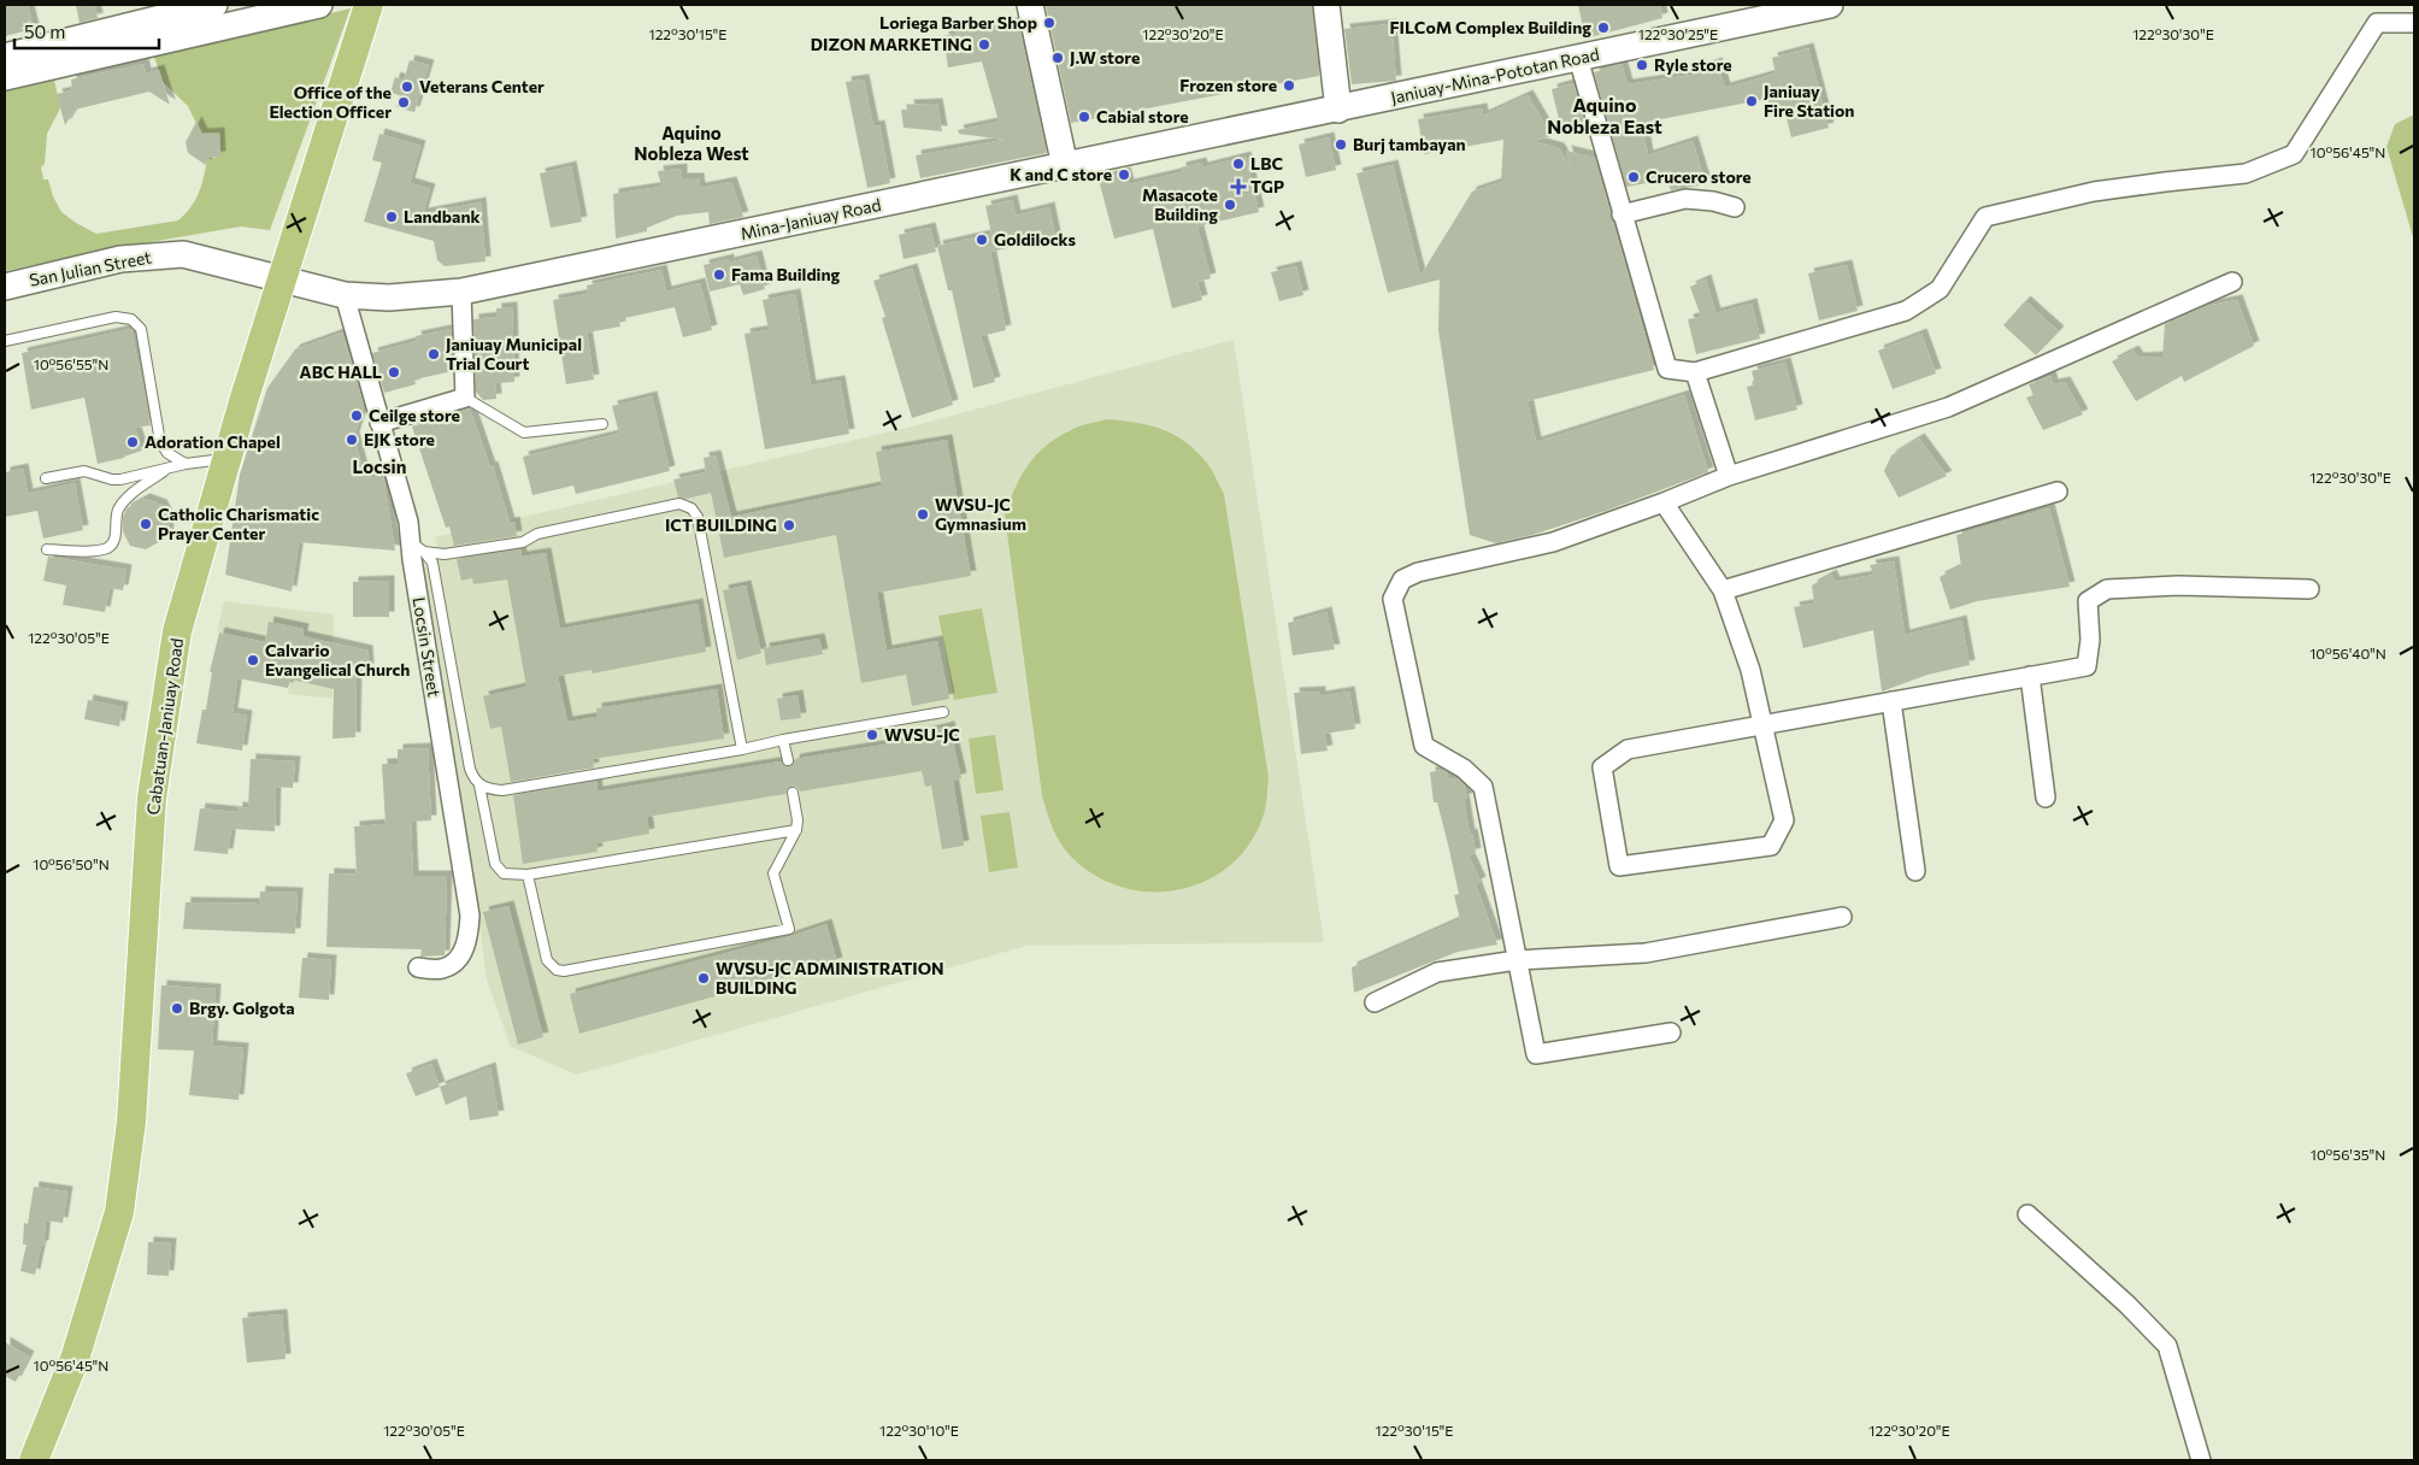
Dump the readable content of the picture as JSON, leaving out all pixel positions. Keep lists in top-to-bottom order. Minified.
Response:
{"streets":{"main road":["Janiuay-Mina-Pototan Road","Mina-Janiuay Road","San Julian Street","Cabatuan-Janiuay Road"],"street":["Locsin Street"]},"crossings":[["Janiuay-Mina-Pototan Road","Mina-Janiuay Road"],["Mina-Janiuay Road","San Julian Street"],["Mina-Janiuay Road","Locsin Street"],["Mina-Janiuay Road","Cabatuan-Janiuay Road"],["San Julian Street","Cabatuan-Janiuay Road"]],"districts":["Aquino Nobleza East","Aquino Nobleza West","Locsin"],"places":{"other":["Loriega Barber Shop","FILCoM Complex Building","DIZON MARKETING","J.W store","Ryle store","Frozen store","Veterans Center","Janiuay Fire Station","Office of the Election Officer","Cabial store","Burj tambayan","LBC","K and C store","Crucero store","Masacote Building","Landbank","Goldilocks","Fama Building","Janiuay Municipal Trial Court","ABC HALL","Ceilge store","EJK store","Adoration Chapel","WVSU-JC Gymnasium","Catholic Charismatic Prayer Center","ICT BUILDING","Calvario Evangelical Church","WVSU-JC","WVSU-JC ADMINISTRATION BUILDING","Brgy. Golgota"],"health":["TGP"]},"scale_bar":"50 m","coordinates":["122°30'15\"E","122°30'20\"E","122°30'25\"E","122°30'30\"E","10°56'45\"N","10°56'55\"N","122°30'05\"E","10°56'40\"N","10°56'50\"N","10°56'35\"N","122°30'10\"E"]}
